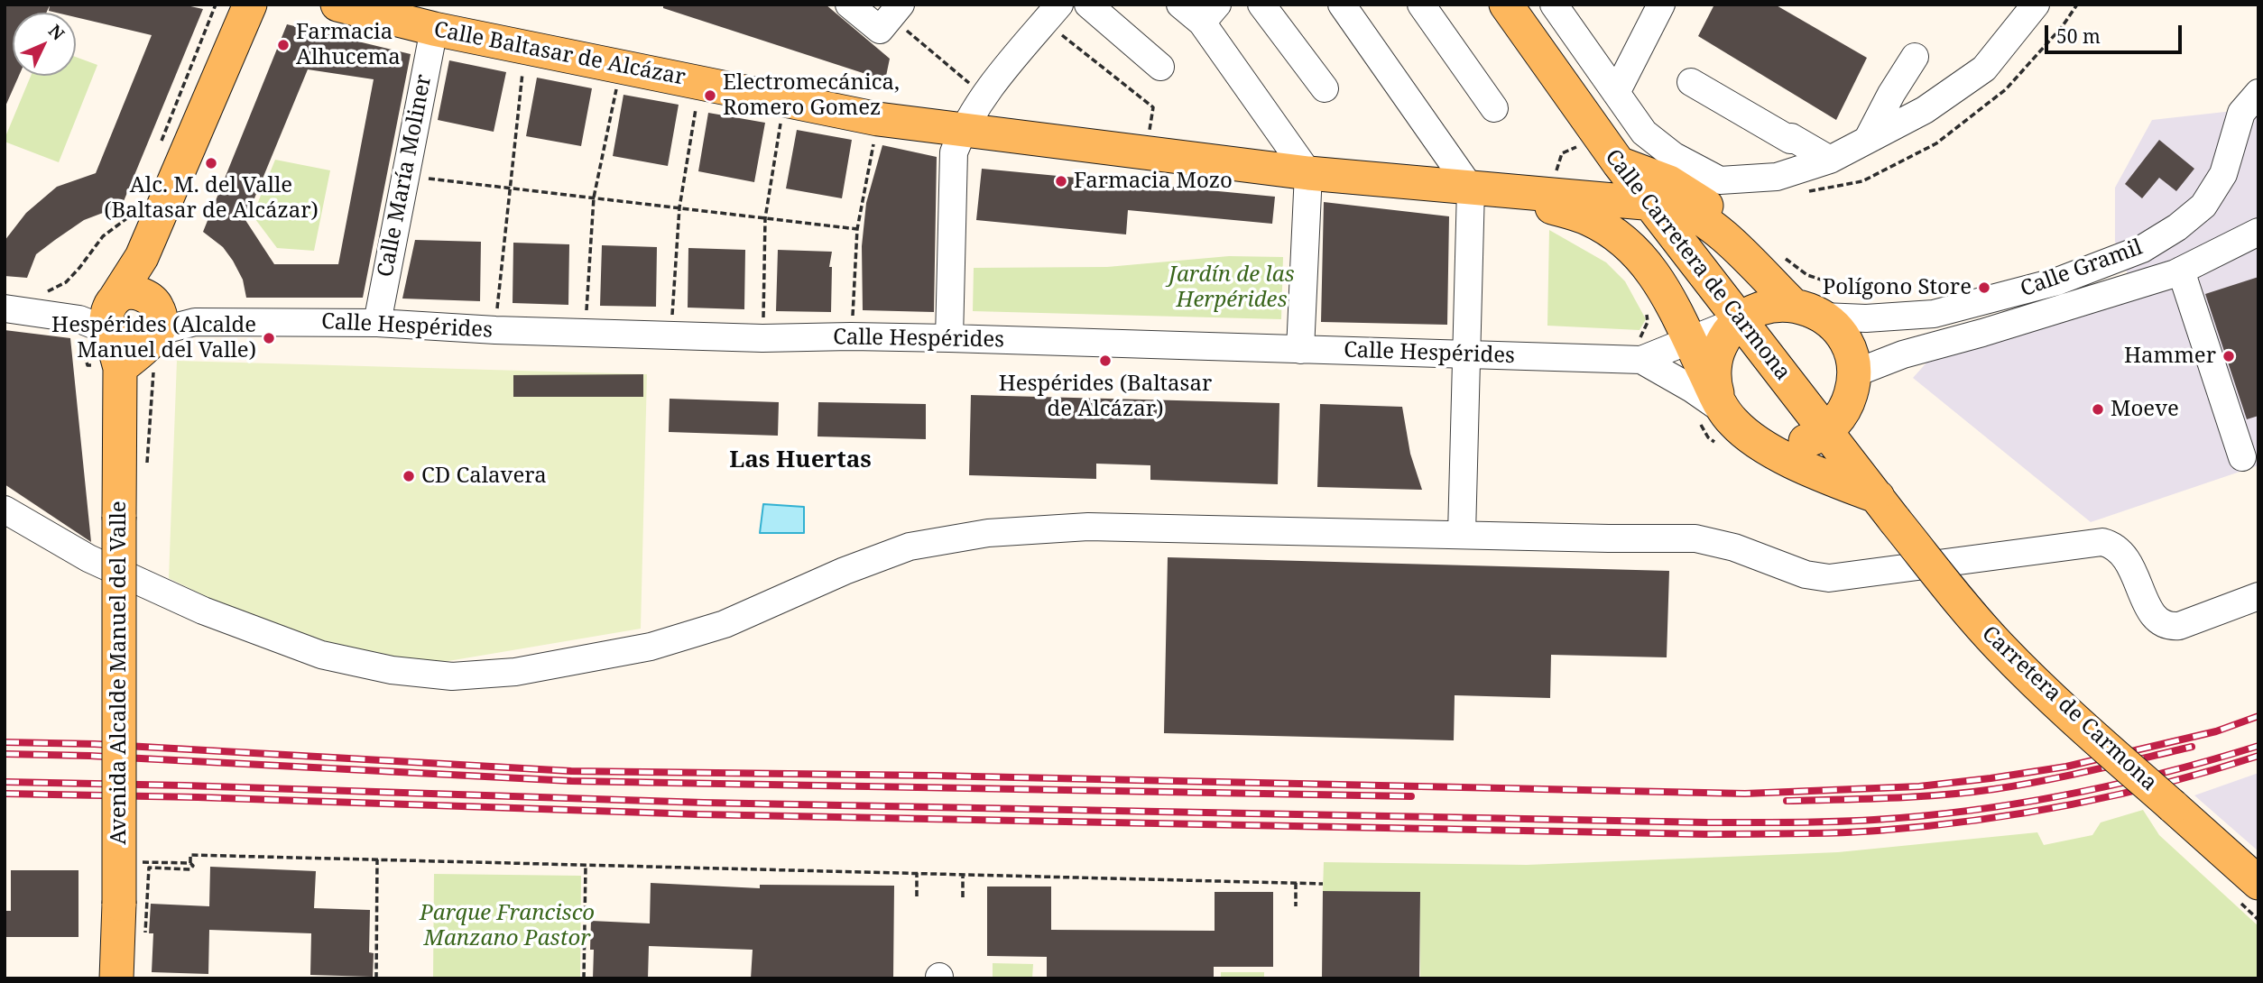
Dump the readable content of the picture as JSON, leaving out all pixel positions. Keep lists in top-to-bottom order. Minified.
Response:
{"streets":{"main road":["Calle Baltasar de Alcázar","Calle Carretera de Carmona","Avenida Alcalde Manuel del Valle","Carretera de Carmona"],"street":["Calle María Moliner","Calle Gramil","Calle Hespérides"]},"crossings":[["Calle Baltasar de Alcázar","Calle María Moliner"],["Calle María Moliner","Calle Hespérides"],["Calle Carretera de Carmona","Carretera de Carmona"],["Calle Hespérides","Avenida Alcalde Manuel del Valle"]],"districts":["Las Huertas"],"parks":["Jardín de las Herpérides","Parque Francisco Manzano Pastor"],"places":["Farmacia Alhucema","Electromecánica, Romero Gomez","Alc. M. del Valle (Baltasar de Alcázar)","Farmacia Mozo","Polígono Store","Hespérides (Alcalde Manuel del Valle)","Hammer","Hespérides (Baltasar de Alcázar)","Moeve","CD Calavera"],"scale_bar":"50 m","north":"top right"}
